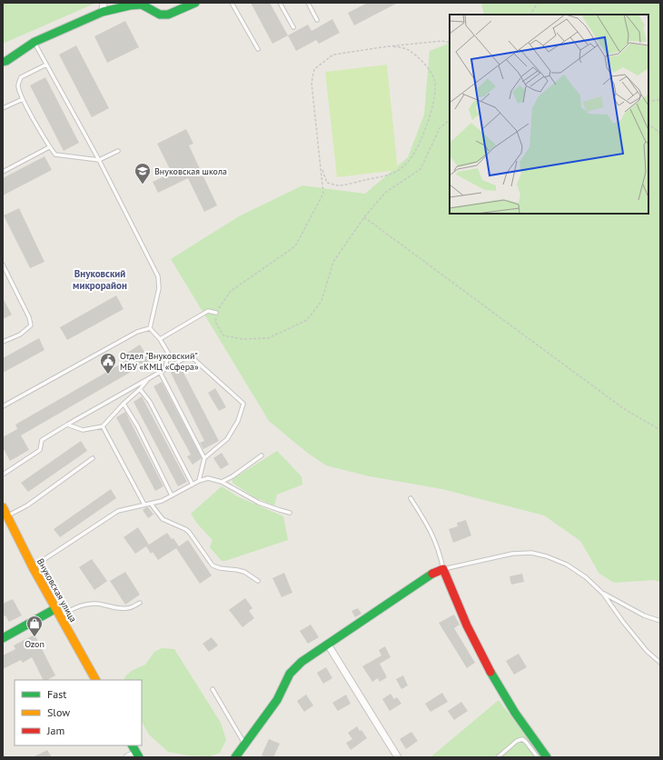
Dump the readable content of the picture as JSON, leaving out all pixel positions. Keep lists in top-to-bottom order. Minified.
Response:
{"streets":{"street":["Внуковская улица"]},"districts":["Внуковский микрорайон"],"places":{"school or university":["Внуковская школа"],"public building":["Отдел \"Внуковский\" МБУ «КМЦ «Сфера»"],"shop":["Ozon"]},"legend":["Fast","Slow","Jam"]}
